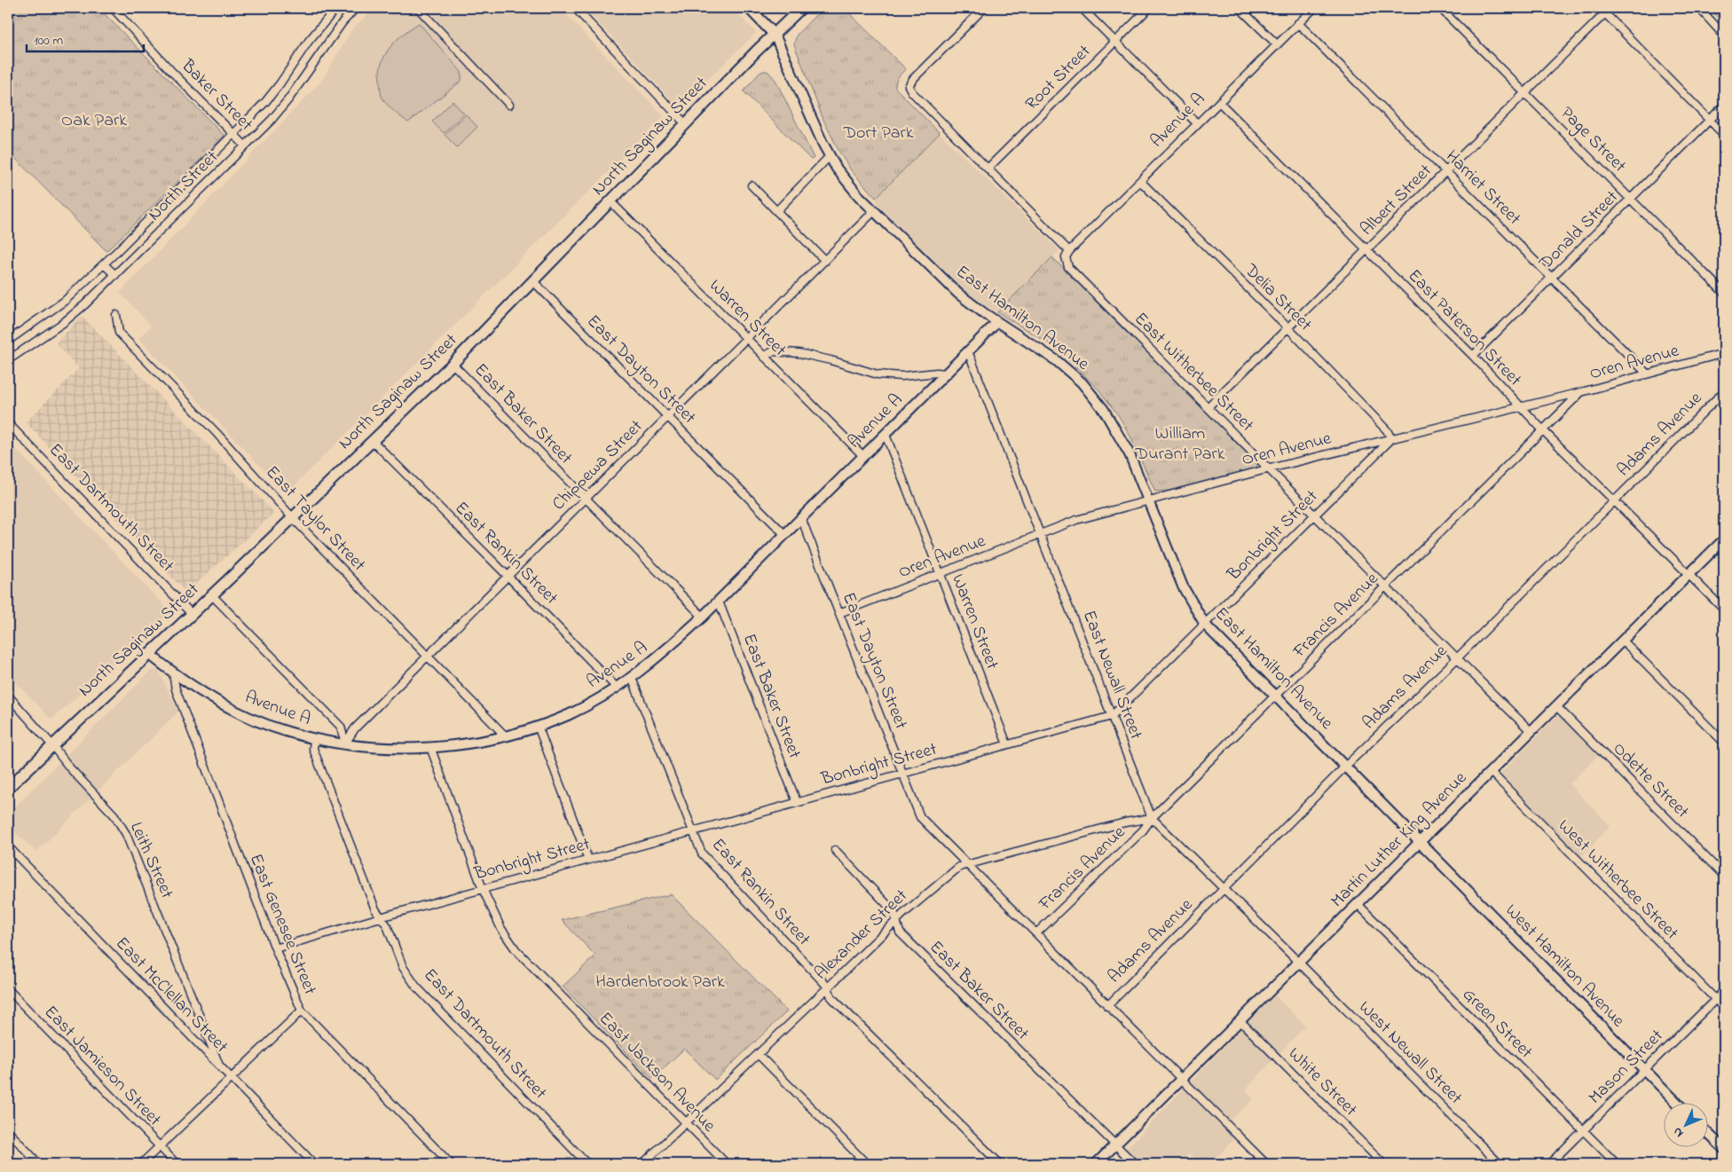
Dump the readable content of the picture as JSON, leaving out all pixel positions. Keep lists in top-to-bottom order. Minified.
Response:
{"streets":{"main road":["North Saginaw Street","East Hamilton Avenue"],"street":["Root Street","Baker Street","Avenue A","Page Street","North Street","Harriet Street","Albert Street","Donald Street","Delia Street","Warren Street","East Paterson Street","Oren Avenue","East Dayton Street","East Witherbee Street","East Baker Street","Adams Avenue","Chippewa Street","East Dartmouth Street","East Taylor Street","Bonbright Street","East Rankin Street","Francis Avenue","East Newall Street","Odette Street","Martin Luther King Avenue","Leith Street","West Witherbee Street","East Genesee Street","Alexander Street","West Hamilton Avenue","East McClellan Street","Green Street","West Newall Street","East Jamieson Street","Mason Street","East Jackson Avenue","White Street"]},"crossings":[["Root Street","East Witherbee Street"],["Baker Street","North Street"],["Avenue A","North Saginaw Street"],["Avenue A","Harriet Street"],["Avenue A","Delia Street"],["Avenue A","Warren Street"],["Avenue A","East Hamilton Avenue"],["Avenue A","East Paterson Street"],["Avenue A","East Dayton Street"],["Avenue A","East Witherbee Street"],["Avenue A","East Baker Street"],["Avenue A","Chippewa Street"],["Avenue A","East Dartmouth Street"],["Avenue A","East Taylor Street"],["Avenue A","East Rankin Street"],["Avenue A","East Newall Street"],["Avenue A","East Genesee Street"],["Avenue A","East Jackson Avenue"],["North Saginaw Street","Warren Street"],["North Saginaw Street","East Hamilton Avenue"],["North Saginaw Street","East Dayton Street"],["North Saginaw Street","East Baker Street"],["North Saginaw Street","East Dartmouth Street"],["North Saginaw Street","East Taylor Street"],["North Saginaw Street","East Rankin Street"],["North Saginaw Street","Leith Street"],["Page Street","Albert Street"],["Page Street","Donald Street"],["Harriet Street","Albert Street"],["Harriet Street","Donald Street"],["Harriet Street","Oren Avenue"],["Albert Street","Delia Street"],["Albert Street","East Paterson Street"],["Albert Street","East Witherbee Street"],["Donald Street","East Paterson Street"],["Delia Street","Oren Avenue"],["Delia Street","Bonbright Street"],["Warren Street","Oren Avenue"],["Warren Street","Chippewa Street"],["Warren Street","Bonbright Street"],["East Hamilton Avenue","Oren Avenue"],["East Hamilton Avenue","Adams Avenue"],["East Hamilton Avenue","Chippewa Street"],["East Hamilton Avenue","Bonbright Street"],["East Hamilton Avenue","Francis Avenue"],["East Hamilton Avenue","Martin Luther King Avenue"],["East Hamilton Avenue","West Hamilton Avenue"],["East Paterson Street","Oren Avenue"],["East Paterson Street","Adams Avenue"],["East Paterson Street","Francis Avenue"],["East Paterson Street","Martin Luther King Avenue"],["Oren Avenue","East Dayton Street"],["Oren Avenue","East Witherbee Street"],["Oren Avenue","Bonbright Street"],["Oren Avenue","Francis Avenue"],["Oren Avenue","East Newall Street"],["East Dayton Street","Adams Avenue"],["East Dayton Street","Chippewa Street"],["East Dayton Street","Bonbright Street"],["East Dayton Street","Francis Avenue"],["East Dayton Street","Martin Luther King Avenue"],["East Dayton Street","Alexander Street"],["East Witherbee Street","Adams Avenue"],["East Witherbee Street","Bonbright Street"],["East Witherbee Street","Francis Avenue"],["East Witherbee Street","Martin Luther King Avenue"],["East Baker Street","Chippewa Street"],["East Baker Street","Bonbright Street"],["East Baker Street","Martin Luther King Avenue"],["East Baker Street","Alexander Street"],["Adams Avenue","East Newall Street"],["Chippewa Street","East Taylor Street"],["Chippewa Street","East Rankin Street"],["East Dartmouth Street","Bonbright Street"],["Bonbright Street","East Rankin Street"],["Bonbright Street","East Newall Street"],["Bonbright Street","East Genesee Street"],["Bonbright Street","East Jackson Avenue"],["East Rankin Street","Alexander Street"],["Francis Avenue","East Newall Street"],["Francis Avenue","Alexander Street"],["East Newall Street","Martin Luther King Avenue"],["East Newall Street","Alexander Street"],["East Newall Street","West Newall Street"],["Odette Street","Martin Luther King Avenue"],["Martin Luther King Avenue","West Witherbee Street"],["Martin Luther King Avenue","West Hamilton Avenue"],["Martin Luther King Avenue","Green Street"],["Martin Luther King Avenue","West Newall Street"],["Martin Luther King Avenue","White Street"],["Leith Street","East McClellan Street"],["West Witherbee Street","Mason Street"],["Alexander Street","East Jackson Avenue"],["West Hamilton Avenue","Mason Street"],["Green Street","Mason Street"]],"parks":["Oak Park","Dort Park","William Durant Park","Hardenbrook Park"],"scale_bar":"100 m","north":"bottom left"}
